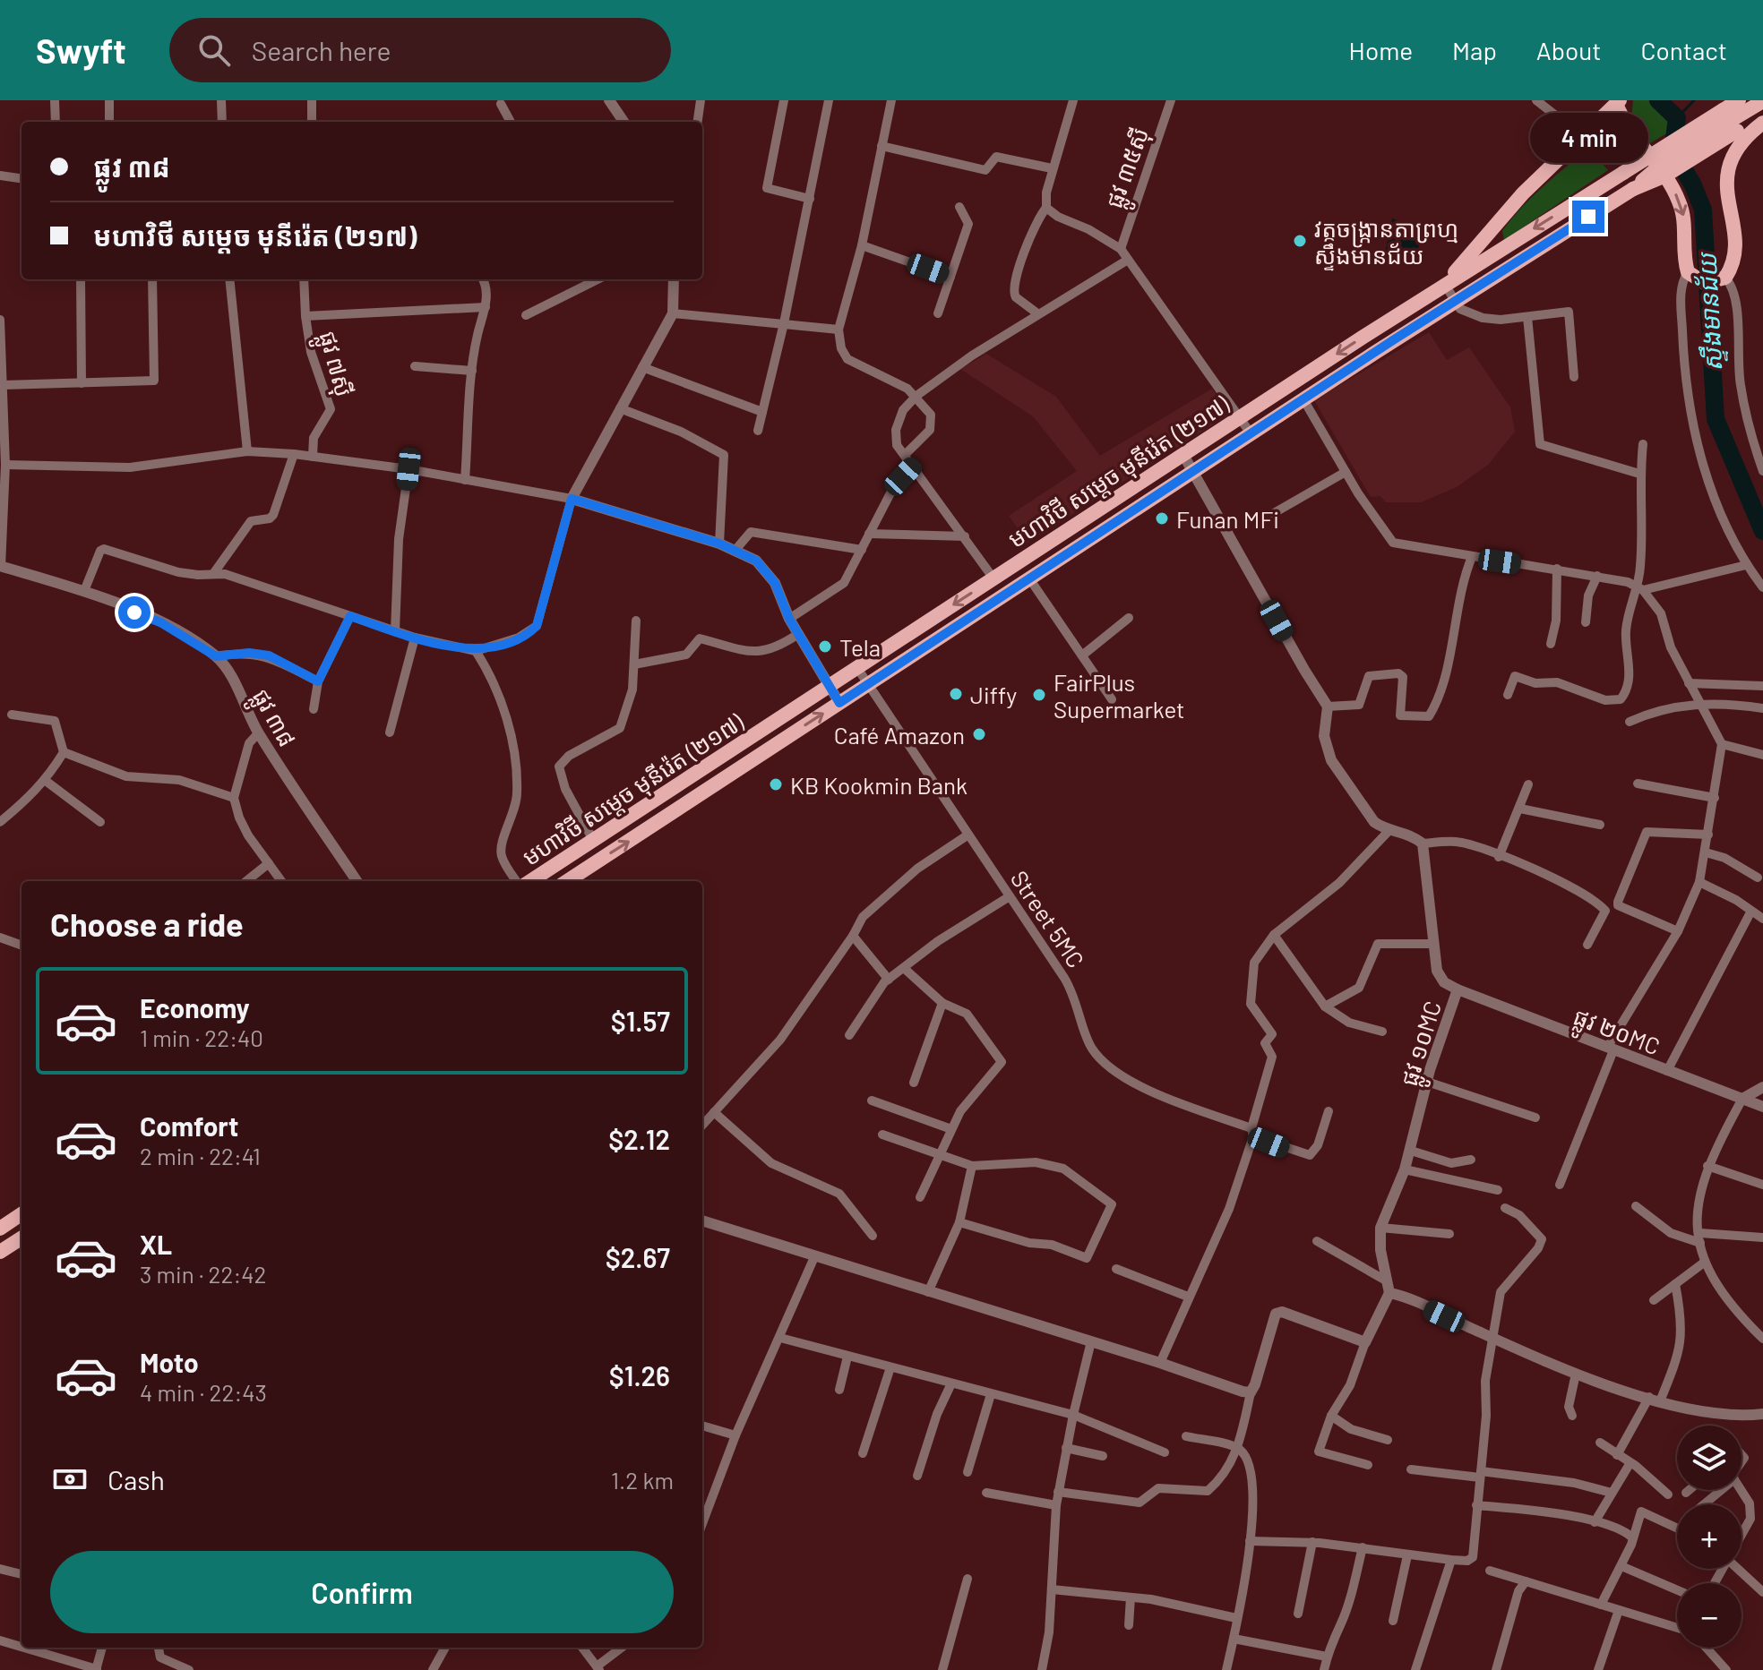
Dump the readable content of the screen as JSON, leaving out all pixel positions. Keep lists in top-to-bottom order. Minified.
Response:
{"streets":{"main road":["មហាវិថី សម្តេច មុនីរ៉េត (២១៧)"],"street":["ផ្លូវ ៣៥ស៊ី","ផ្លូវ ៧ស៊ី","ផ្លូវ ៣៨","Street 5MC","ផ្លូវ ២០MC","ផ្លូវ ១០MC"]},"crossings":[["មហាវិថី សម្តេច មុនីរ៉េត (២១៧)","Street 5MC"],["ផ្លូវ ២០MC","ផ្លូវ ១០MC"]],"water":["ស្ទឹងមានជ័យ"],"places":["វត្តចង្ក្រានតាព្រហ្ម ស្ទឹងមានជ័យ","Funan MFi","Tela","Jiffy","FairPlus Supermarket","Café Amazon","KB Kookmin Bank"],"page":{"header":"Swyft","search":"Search here","nav":["Home","Map","About","Contact"],"bubble":"4 min","banner":["ផ្លូវ ៣៨","មហាវិថី សម្តេច មុនីរ៉េត (២១៧)"],"heading":"Choose a ride","list":[{"name":"Economy","note":"1 min · 22:40","value":"$1.57"},{"name":"Comfort","note":"2 min · 22:41","value":"$2.12"},{"name":"XL","note":"3 min · 22:42","value":"$2.67"},{"name":"Moto","note":"4 min · 22:43","value":"$1.26"}],"map_buttons":["+","−"],"pay":["Cash","1.2 km"],"buttons":"Confirm"}}
